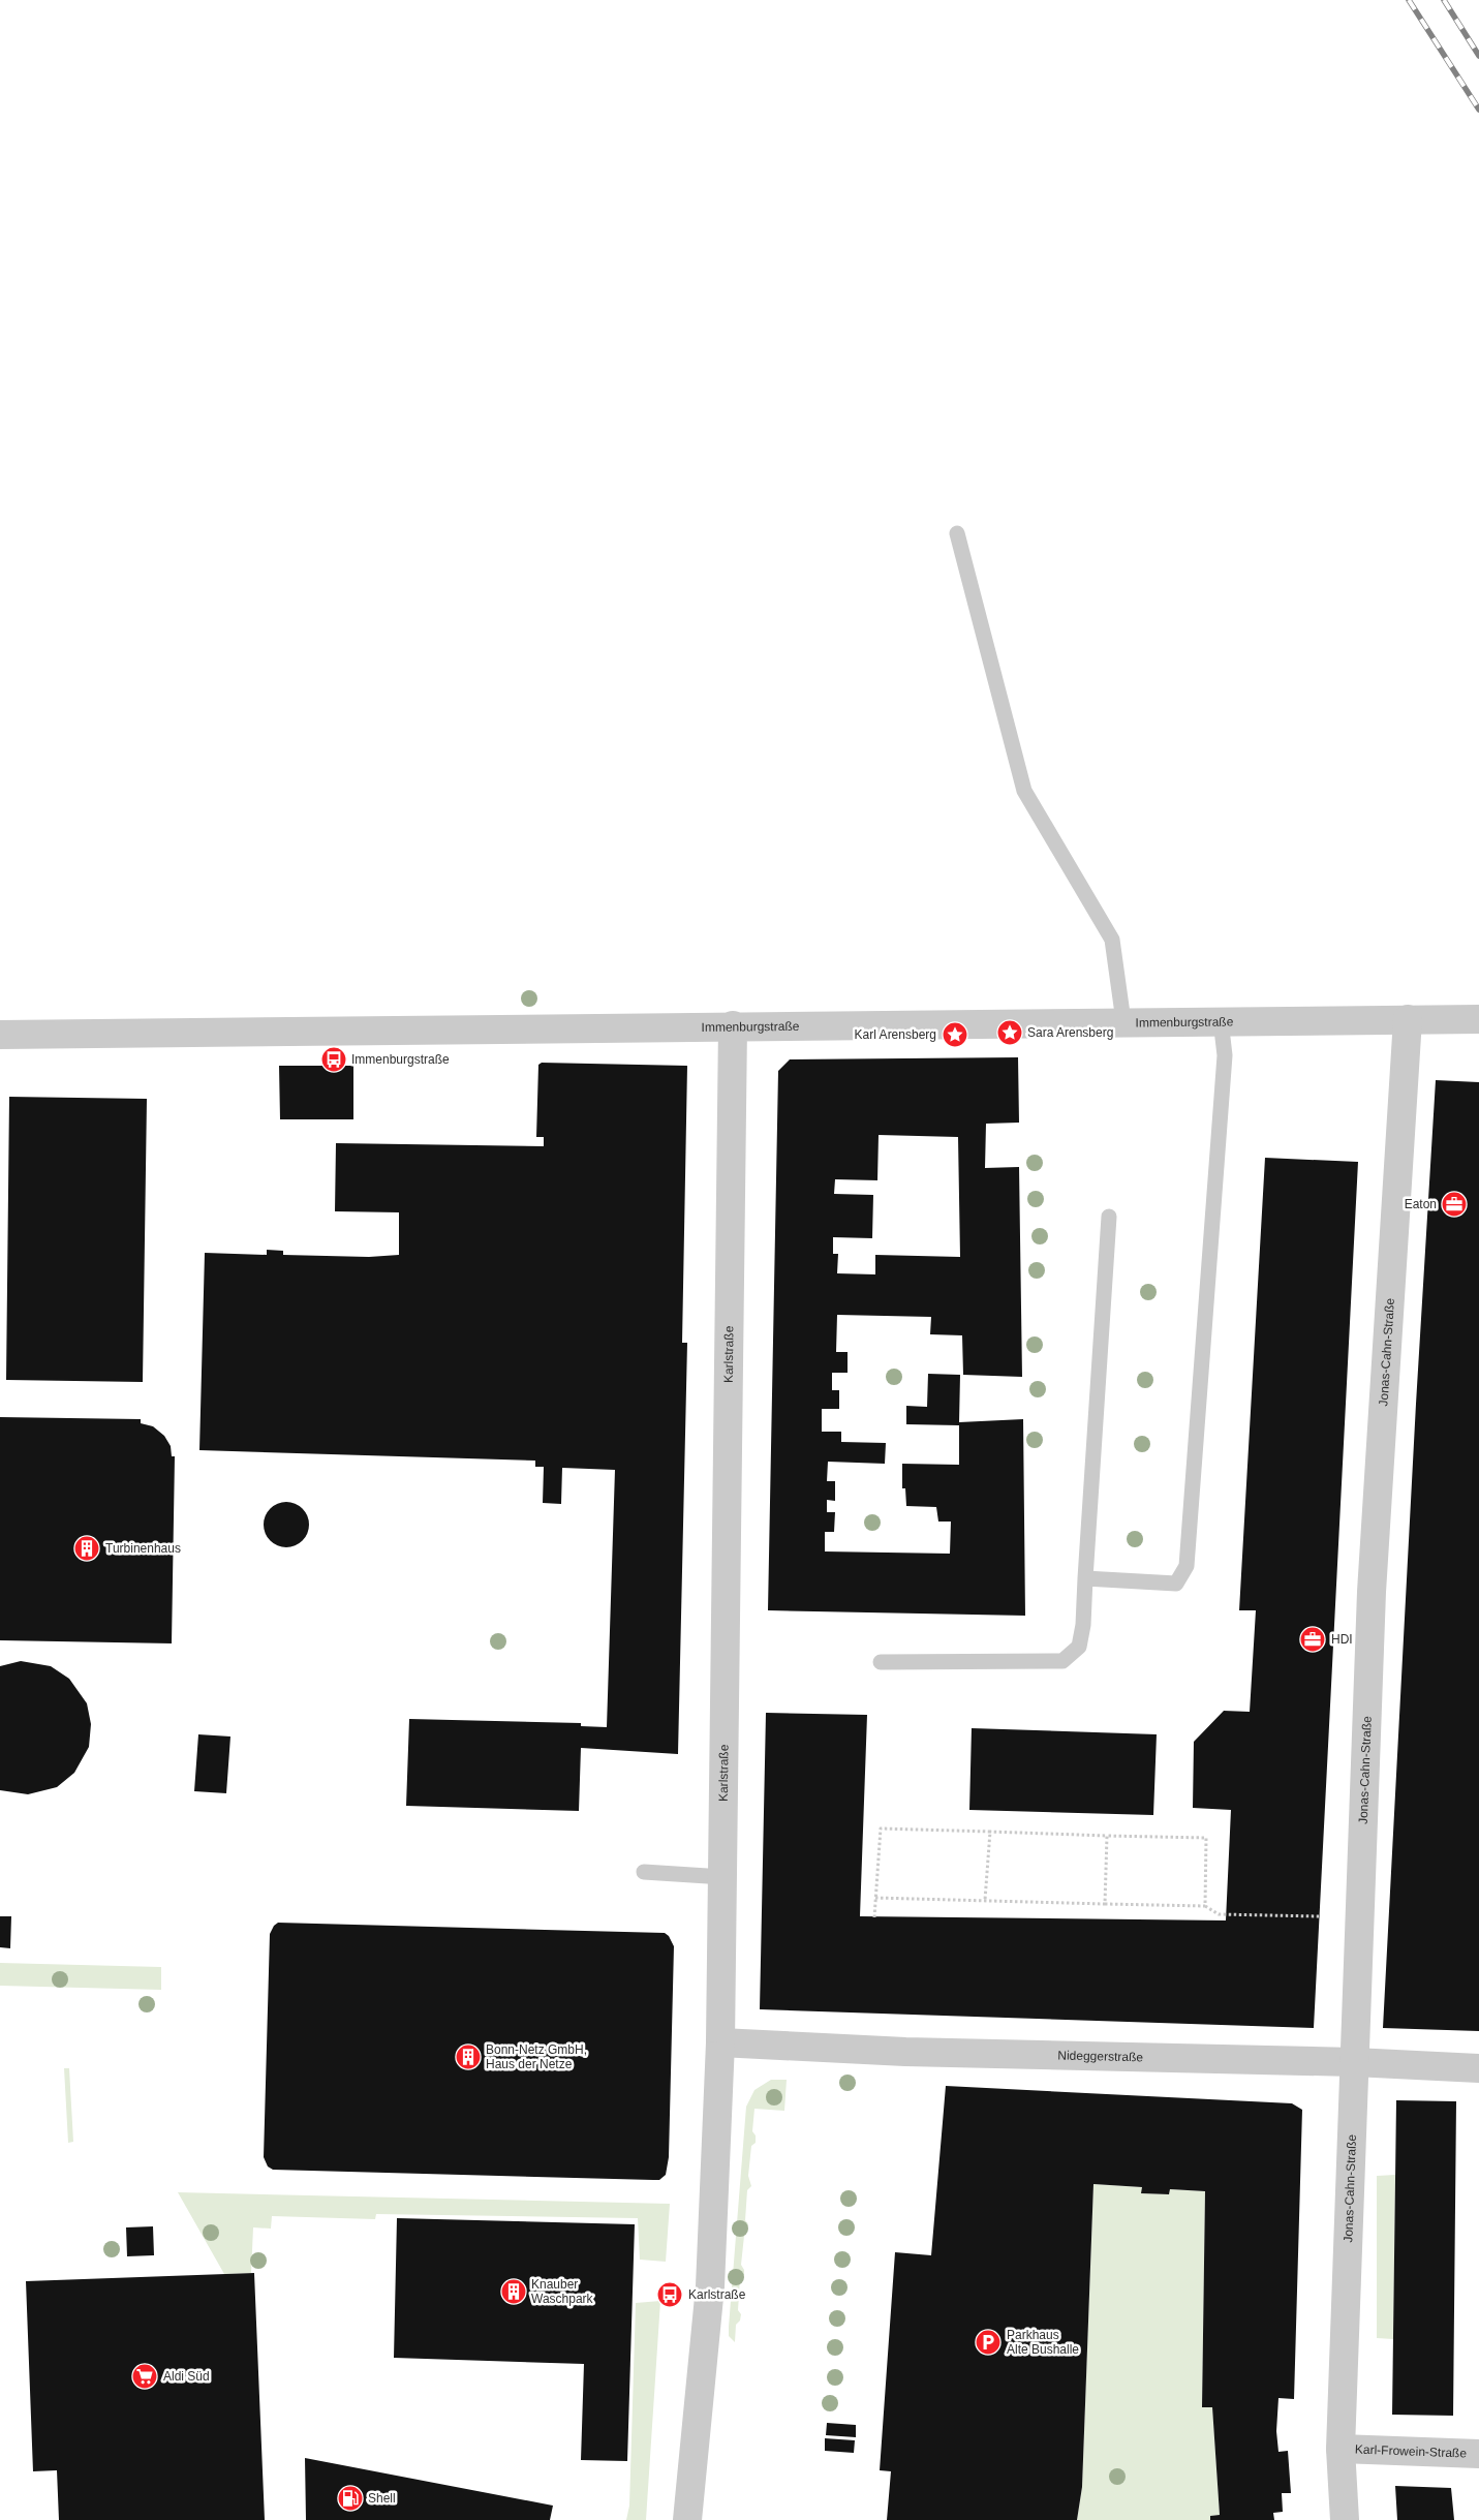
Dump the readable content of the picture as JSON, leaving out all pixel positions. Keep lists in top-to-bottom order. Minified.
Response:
{"streets":{"street":["Immenburgstraße","Jonas-Cahn-Straße","Karlstraße","Nideggerstraße","Karl-Frowein-Straße"]},"crossings":[["Immenburgstraße","Jonas-Cahn-Straße"],["Immenburgstraße","Karlstraße"],["Jonas-Cahn-Straße","Nideggerstraße"],["Jonas-Cahn-Straße","Karl-Frowein-Straße"],["Karlstraße","Nideggerstraße"]],"places":{"place":["Sara Arensberg","Karl Arensberg"],"bus stop":["Immenburgstraße","Karlstraße"],"office":["Eaton","HDI"],"building":["Turbinenhaus","Bonn-Netz GmbH, Haus der Netze","Knauber Waschpark"],"parking":["Parkhaus Alte Bushalle"],"supermarket":["Aldi Süd"],"fuel station":["Shell"]}}
